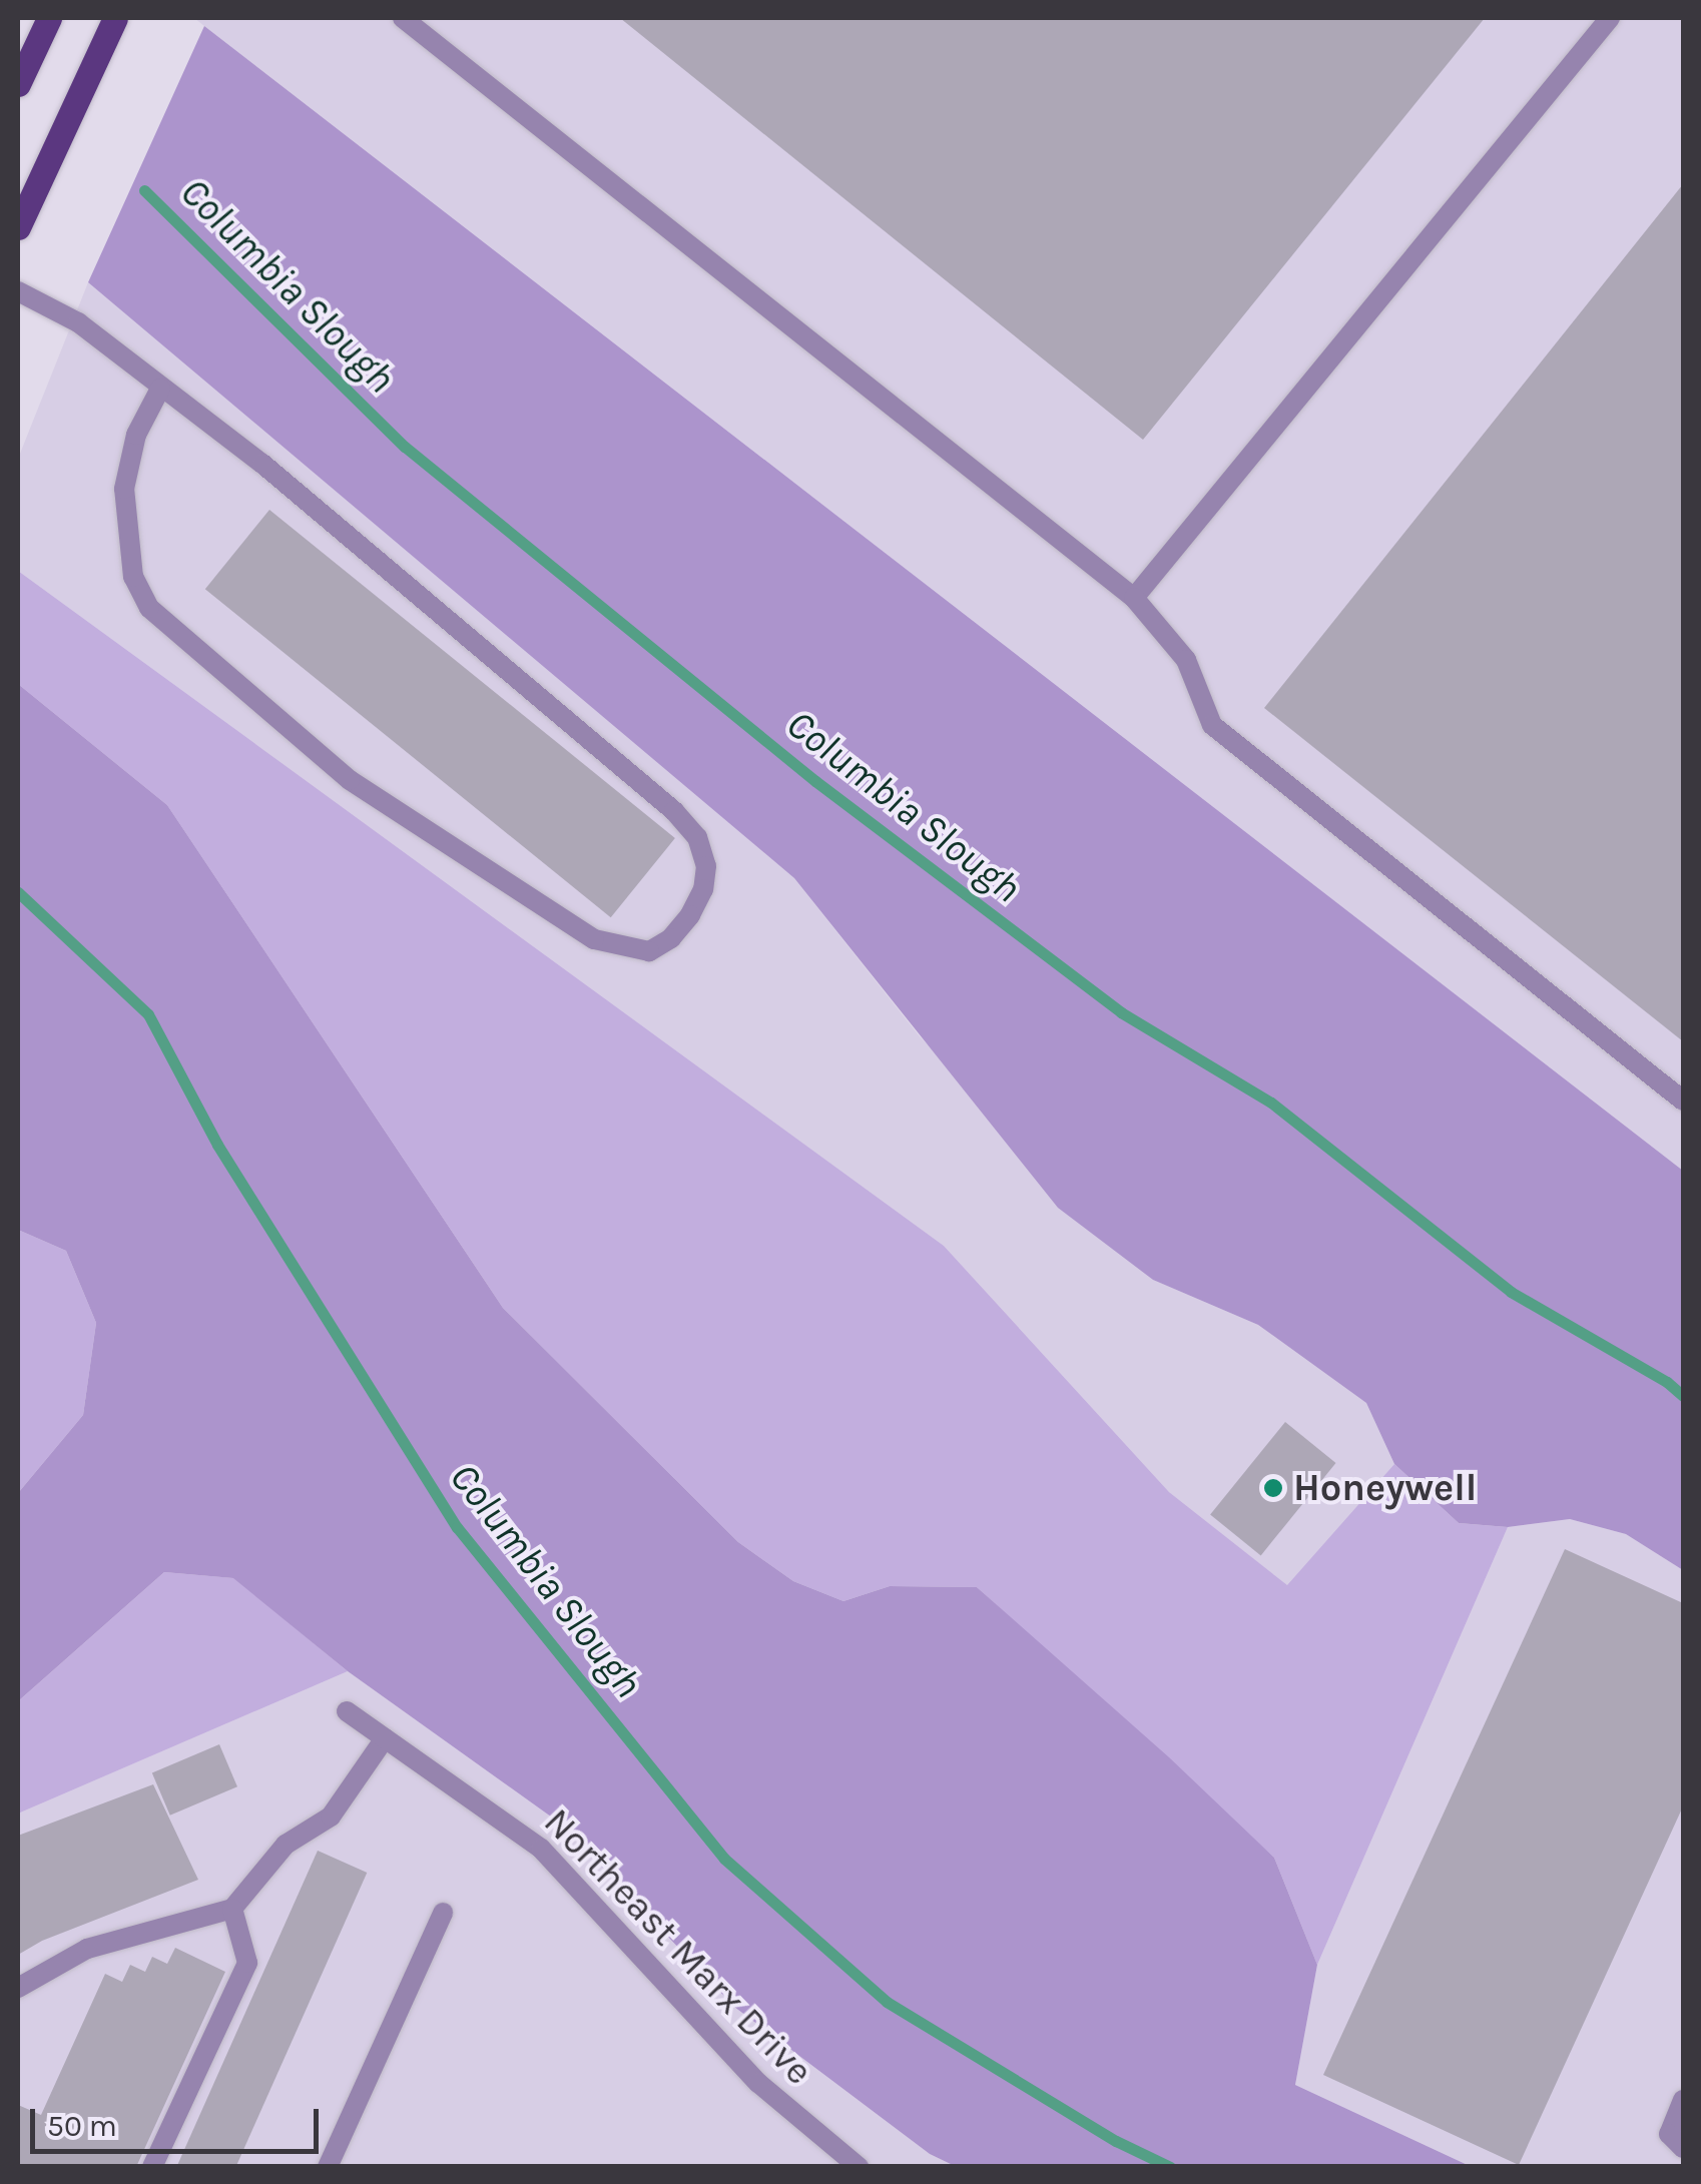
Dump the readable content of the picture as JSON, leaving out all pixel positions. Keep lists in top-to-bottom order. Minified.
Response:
{"streets":{"street":["Northeast Marx Drive"]},"water":["Columbia Slough"],"places":["Honeywell"],"scale_bar":"50 m"}
